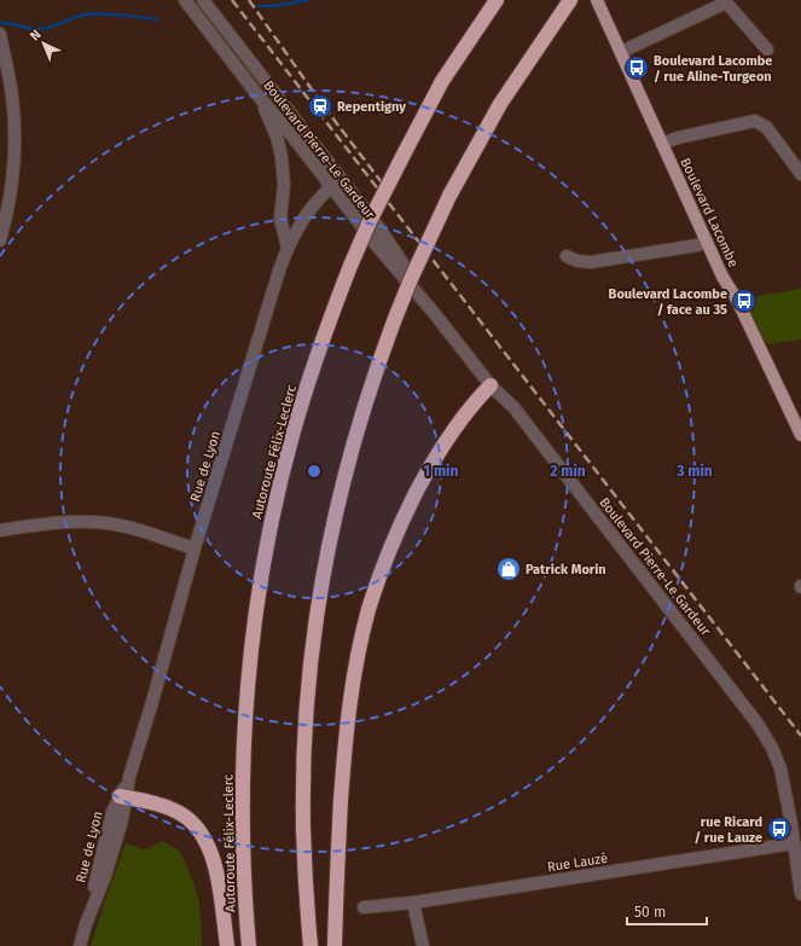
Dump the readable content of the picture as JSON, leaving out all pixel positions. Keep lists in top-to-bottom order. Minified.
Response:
{"streets":{"highway":["Autoroute Félix-Leclerc"],"main road":["Boulevard Lacombe"],"street":["Boulevard Pierre-Le Gardeur","Rue de Lyon","Rue Lauzé"]},"crossings":[["Boulevard Pierre-Le Gardeur","Rue de Lyon"],["Boulevard Pierre-Le Gardeur","Rue Lauzé"]],"places":{"bus stop":["Boulevard Lacombe / rue Aline-Turgeon","Boulevard Lacombe / face au 35","rue Ricard / rue Lauze"],"station":["Repentigny"],"shop":["Patrick Morin"]},"scale_bar":"50 m","north":"top left","rings":["1 min","2 min","3 min"]}
